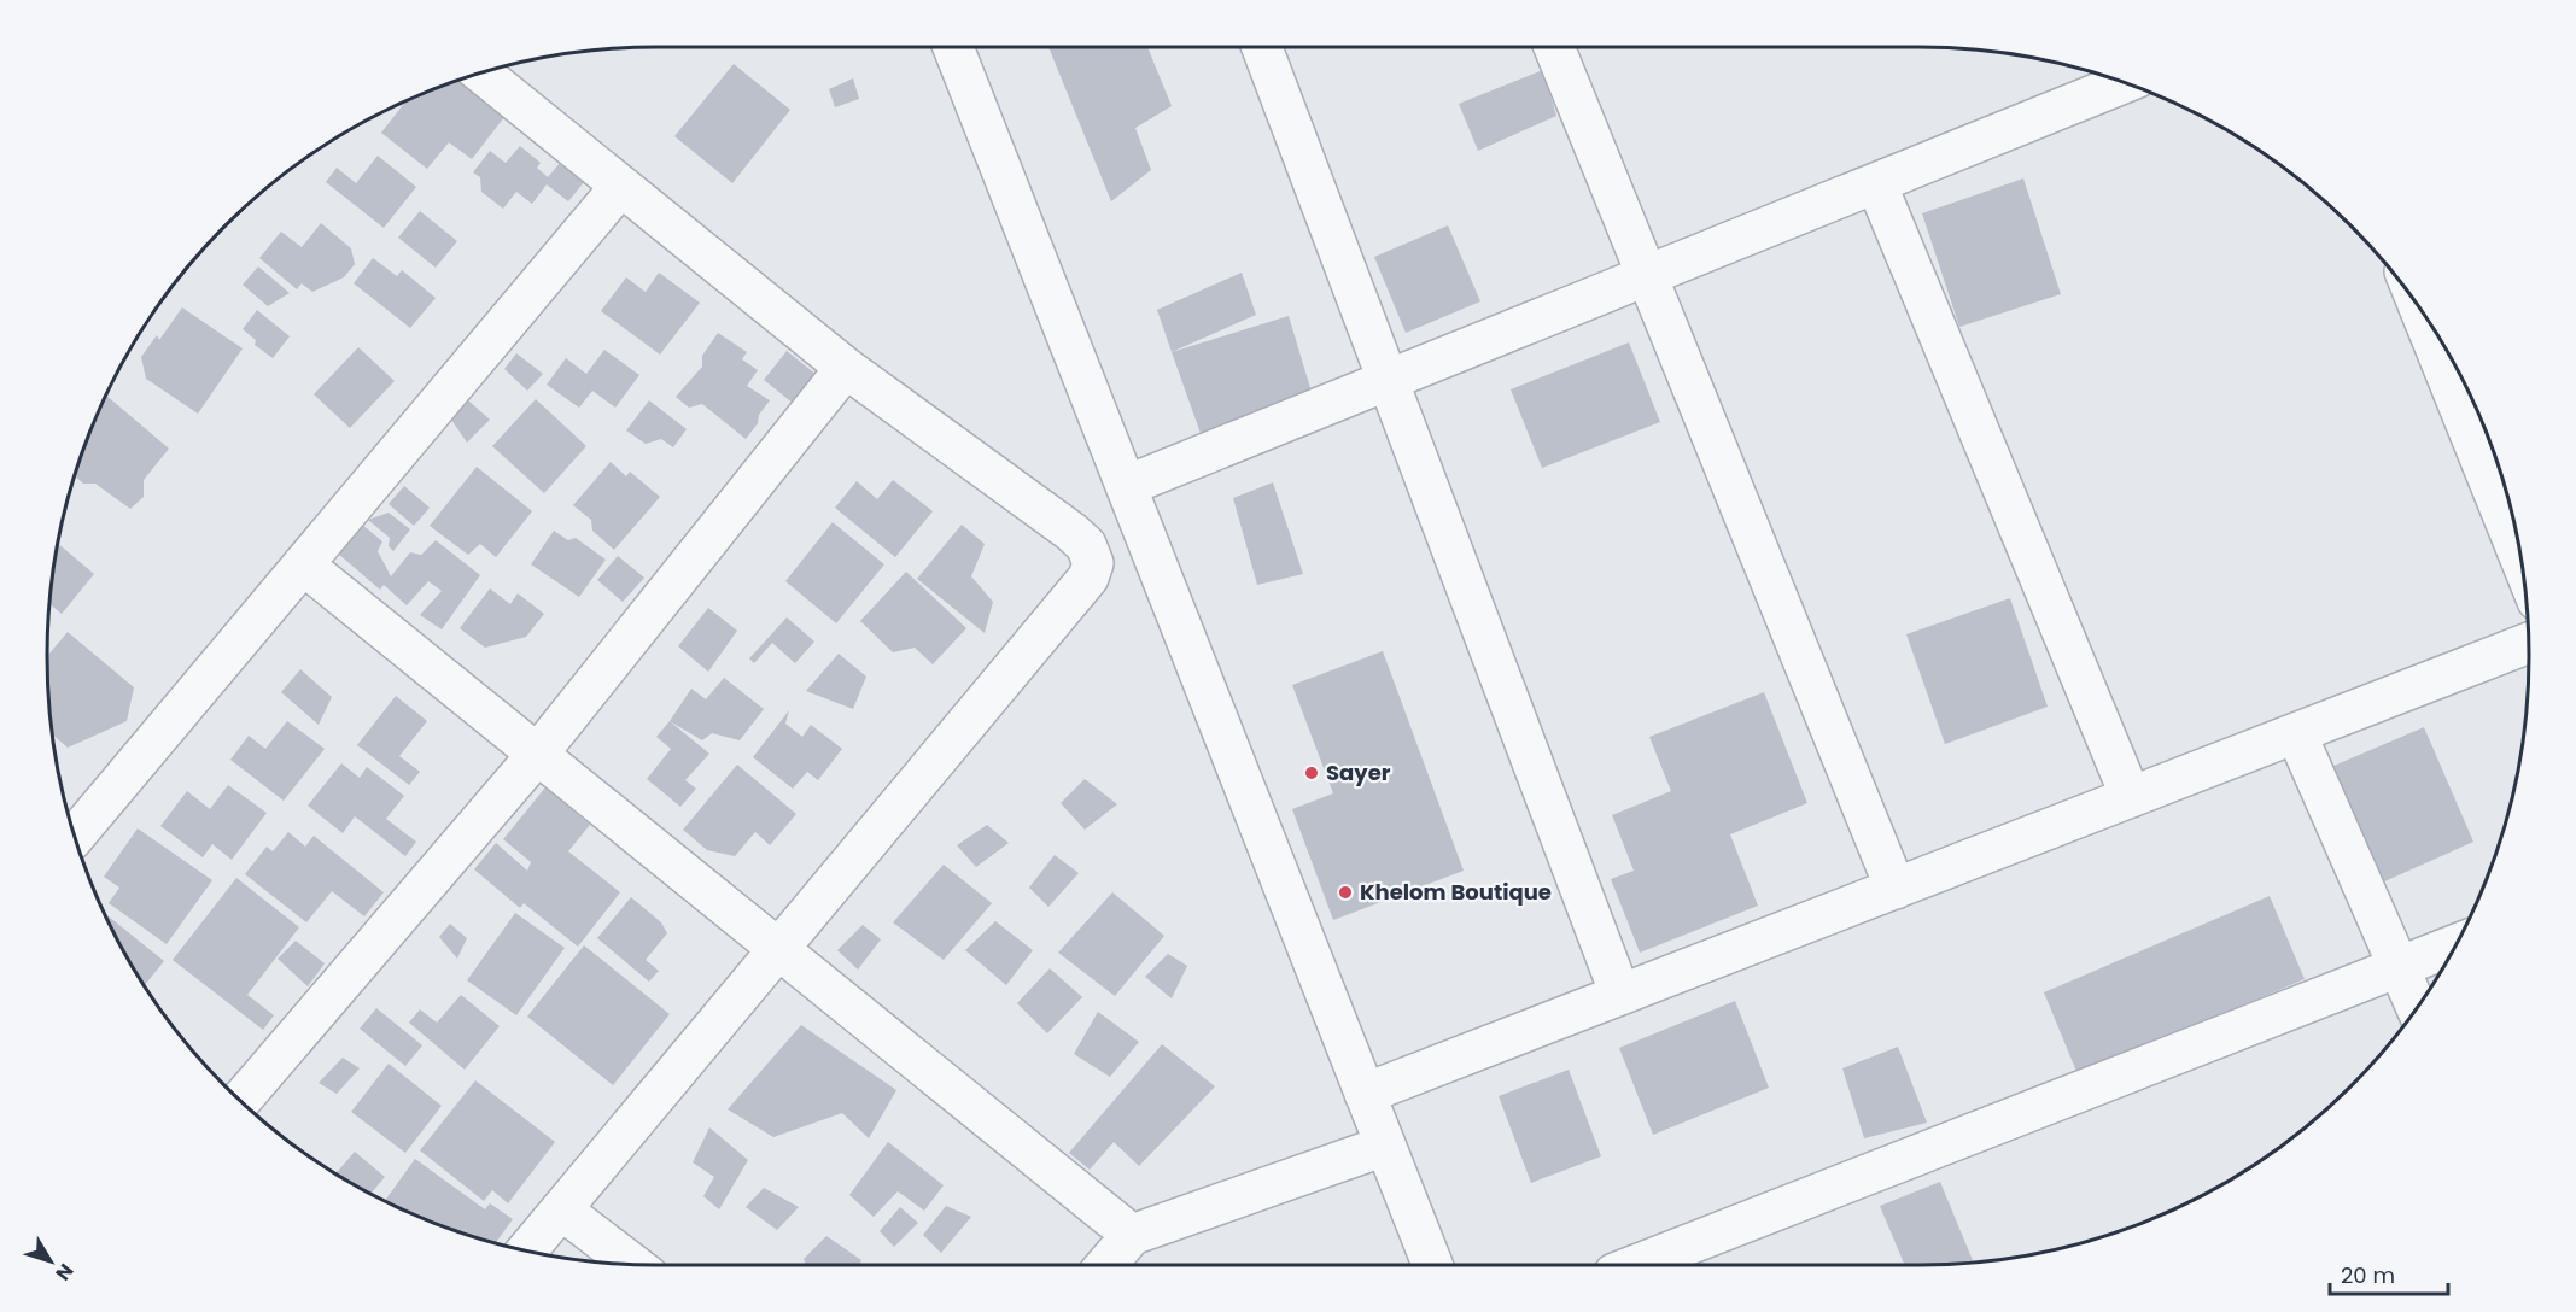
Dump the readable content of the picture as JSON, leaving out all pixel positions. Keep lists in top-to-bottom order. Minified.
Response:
{"places":["Sayer","Khelom Boutique"],"scale_bar":"20 m","north":"bottom right"}
